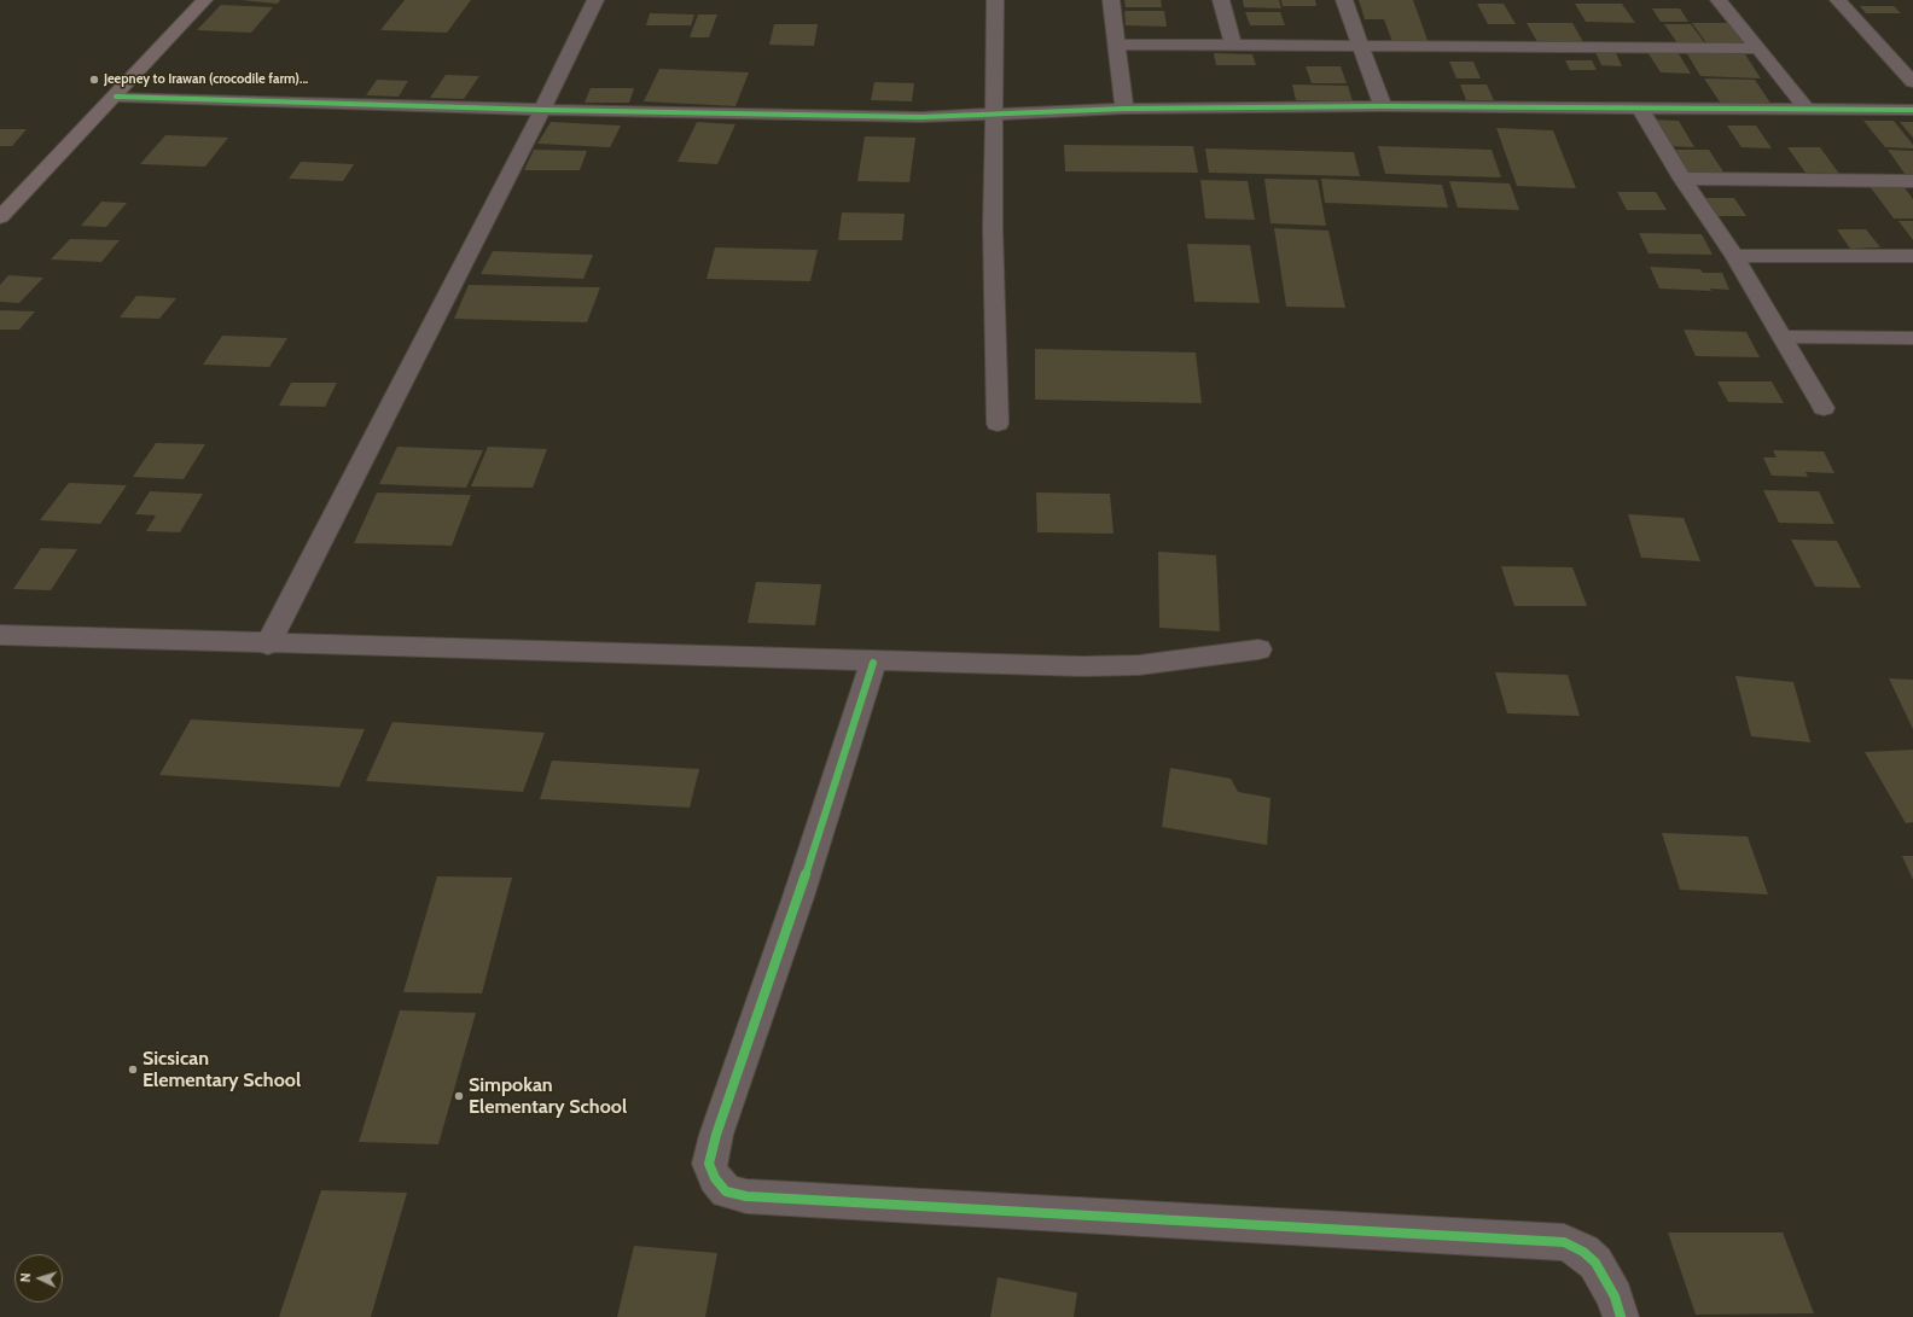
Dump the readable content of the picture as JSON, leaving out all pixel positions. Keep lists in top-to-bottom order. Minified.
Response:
{"places":["Jeepney to Irawan (crocodile farm)...","Sicsican Elementary School","Simpokan Elementary School"],"north":"left"}
